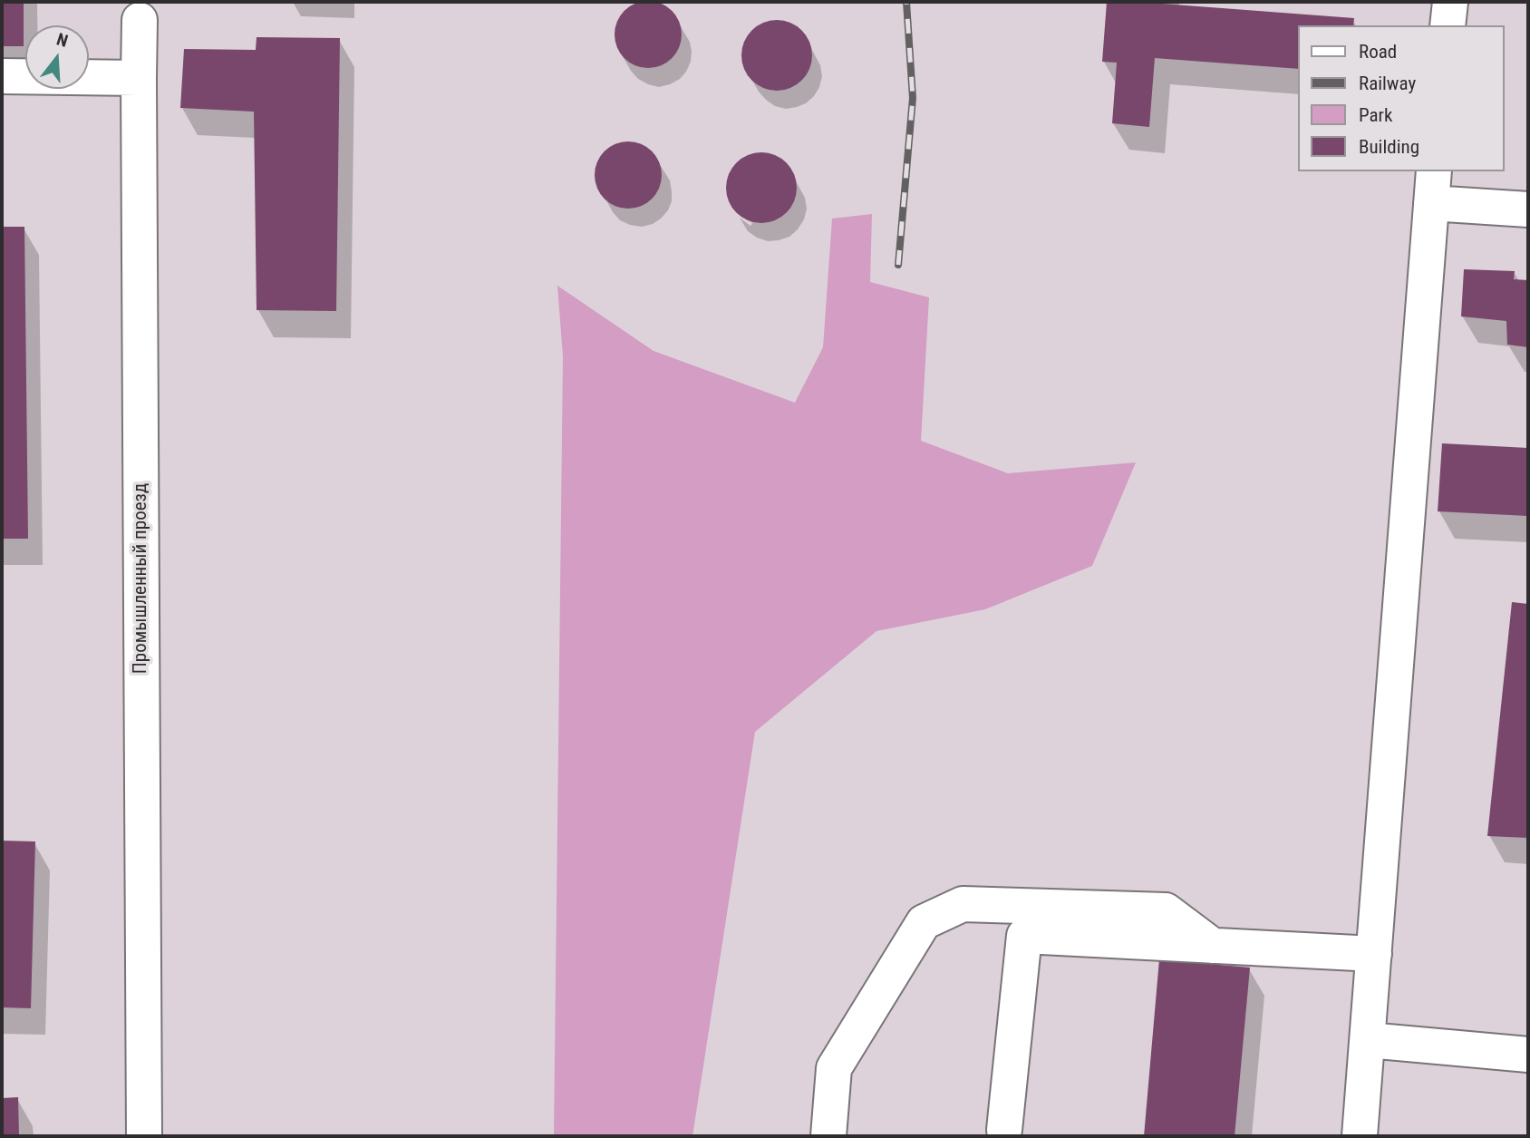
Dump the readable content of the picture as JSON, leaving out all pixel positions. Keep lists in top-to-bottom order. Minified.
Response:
{"streets":{"street":["Промышленный проезд"]},"legend":["Road","Railway","Park","Building"],"north":"top"}
